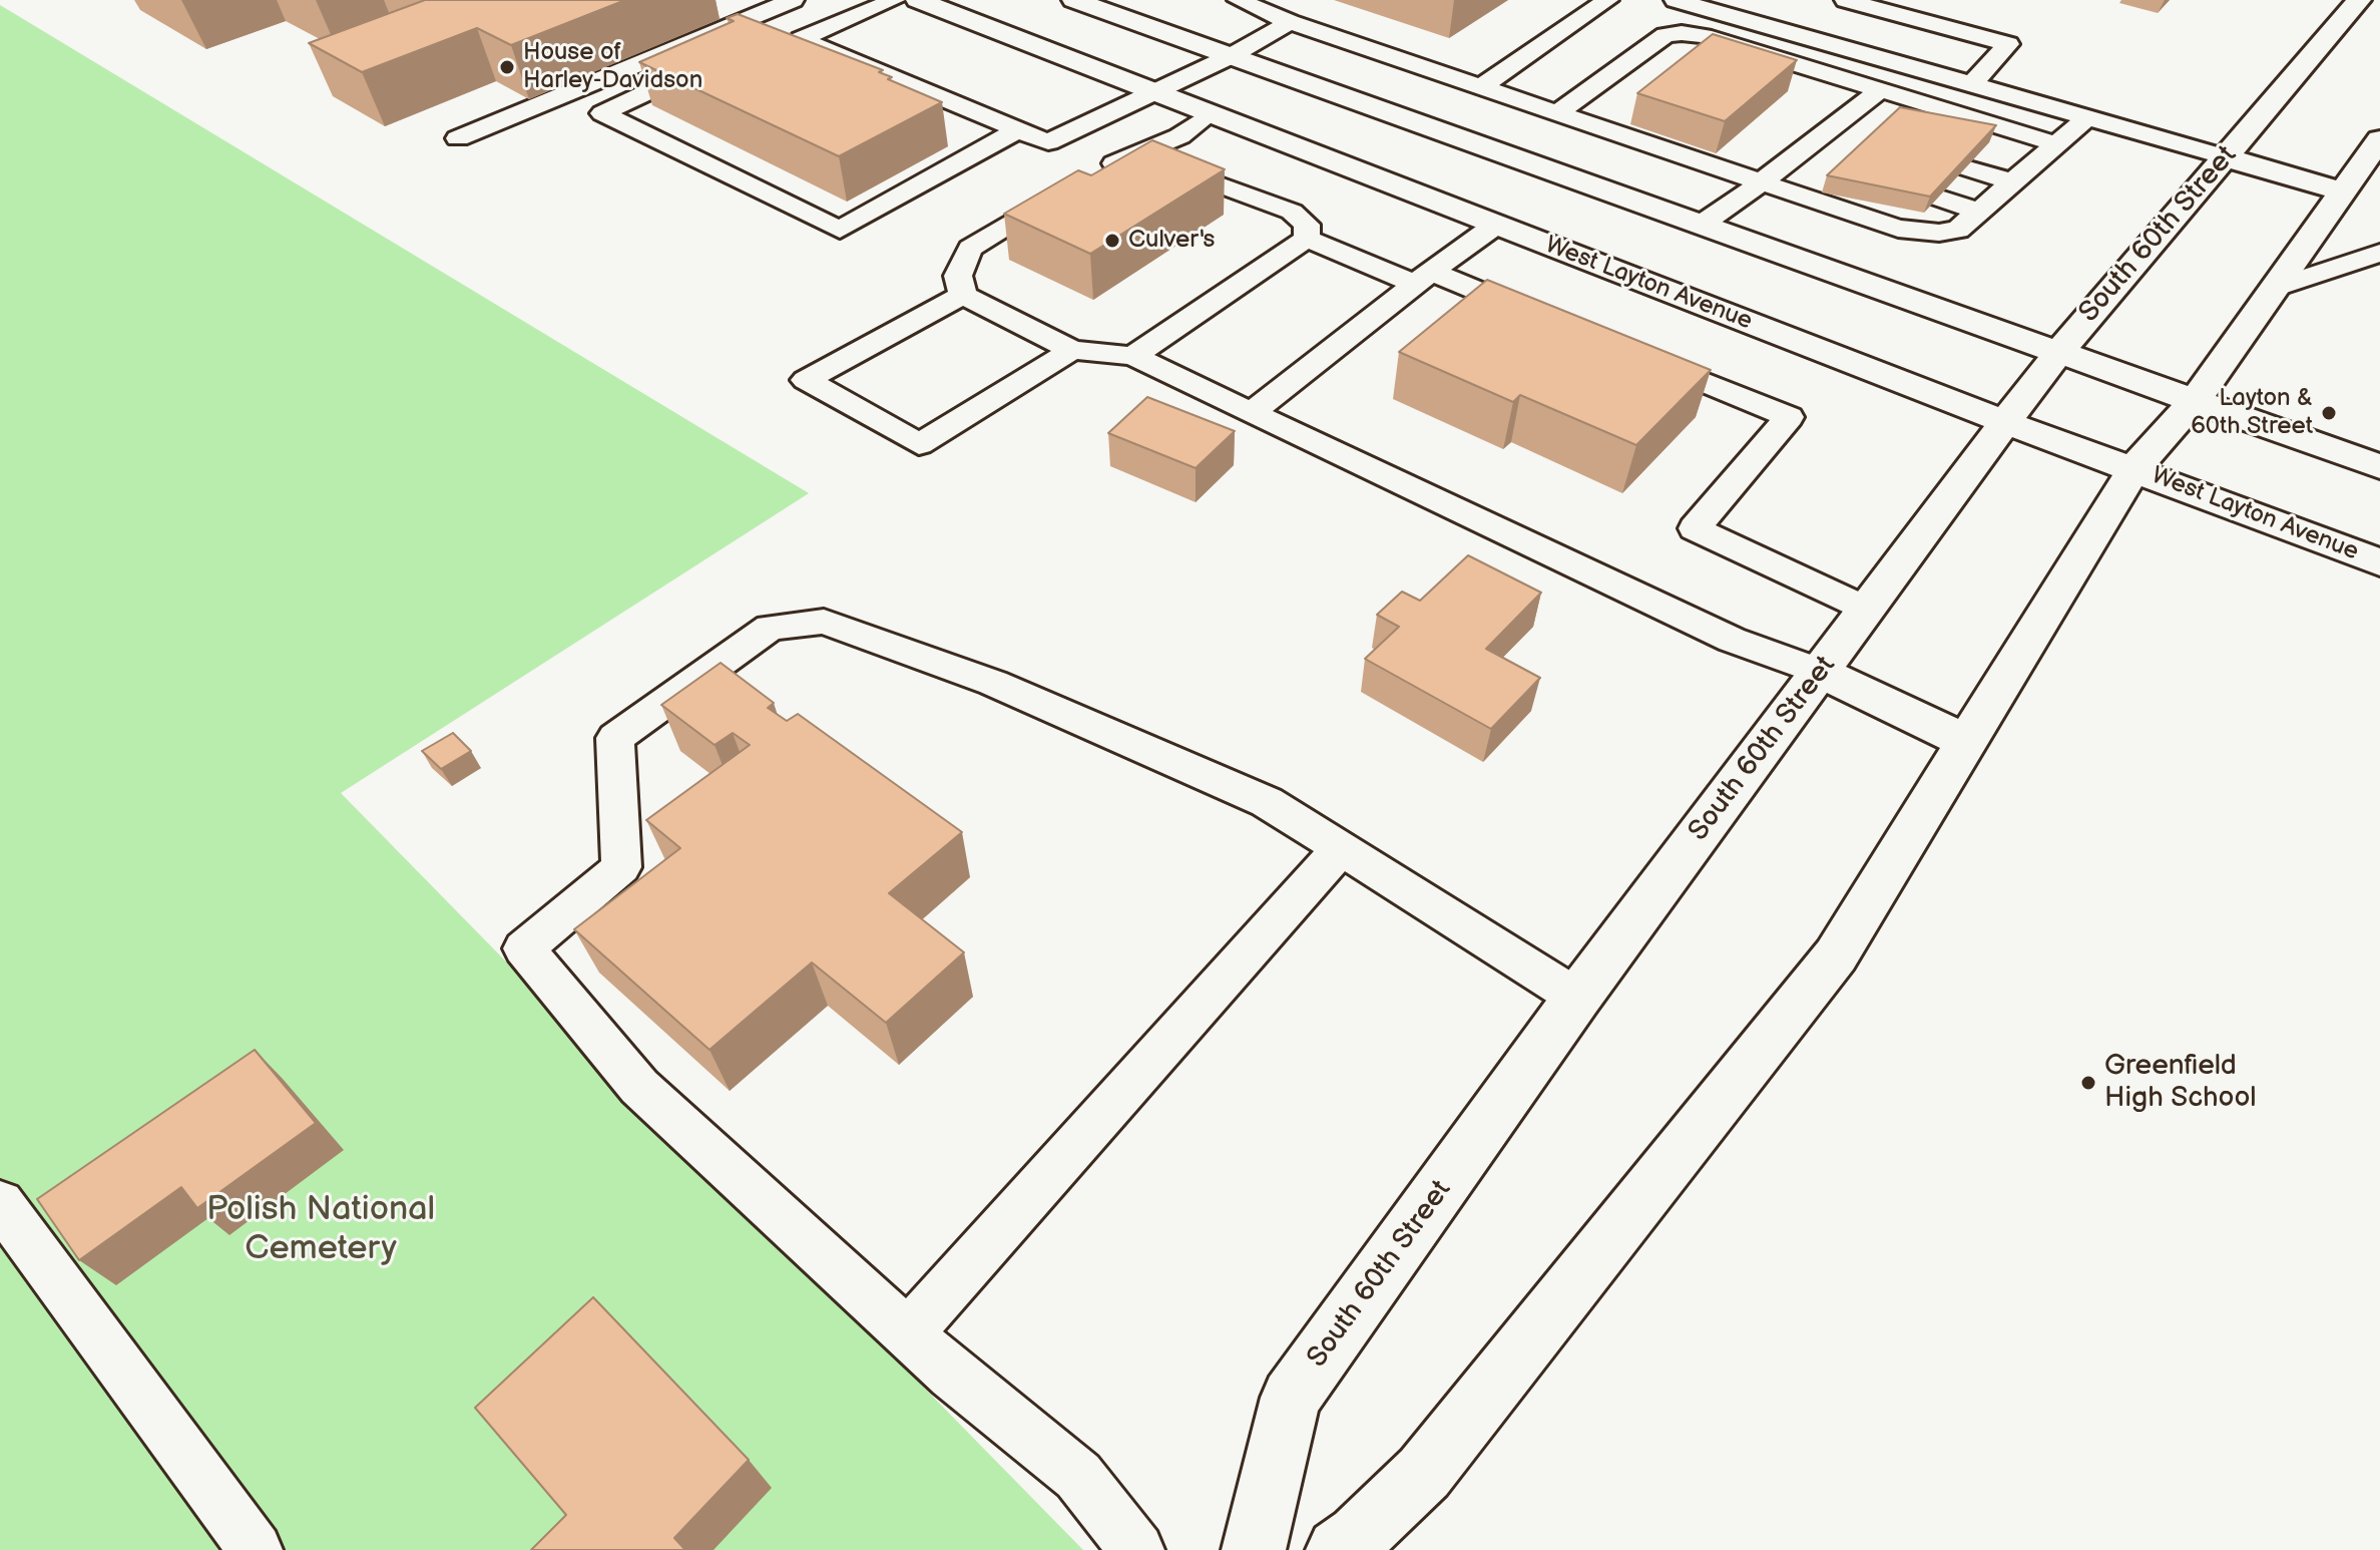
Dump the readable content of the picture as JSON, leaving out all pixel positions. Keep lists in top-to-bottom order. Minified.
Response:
{"streets":{"main road":["South 60th Street","West Layton Avenue"]},"crossings":[["South 60th Street","West Layton Avenue"]],"parks":["Polish National Cemetery"],"places":["House of Harley-Davidson","Culver's","Layton & 60th Street","Greenfield High School"]}
